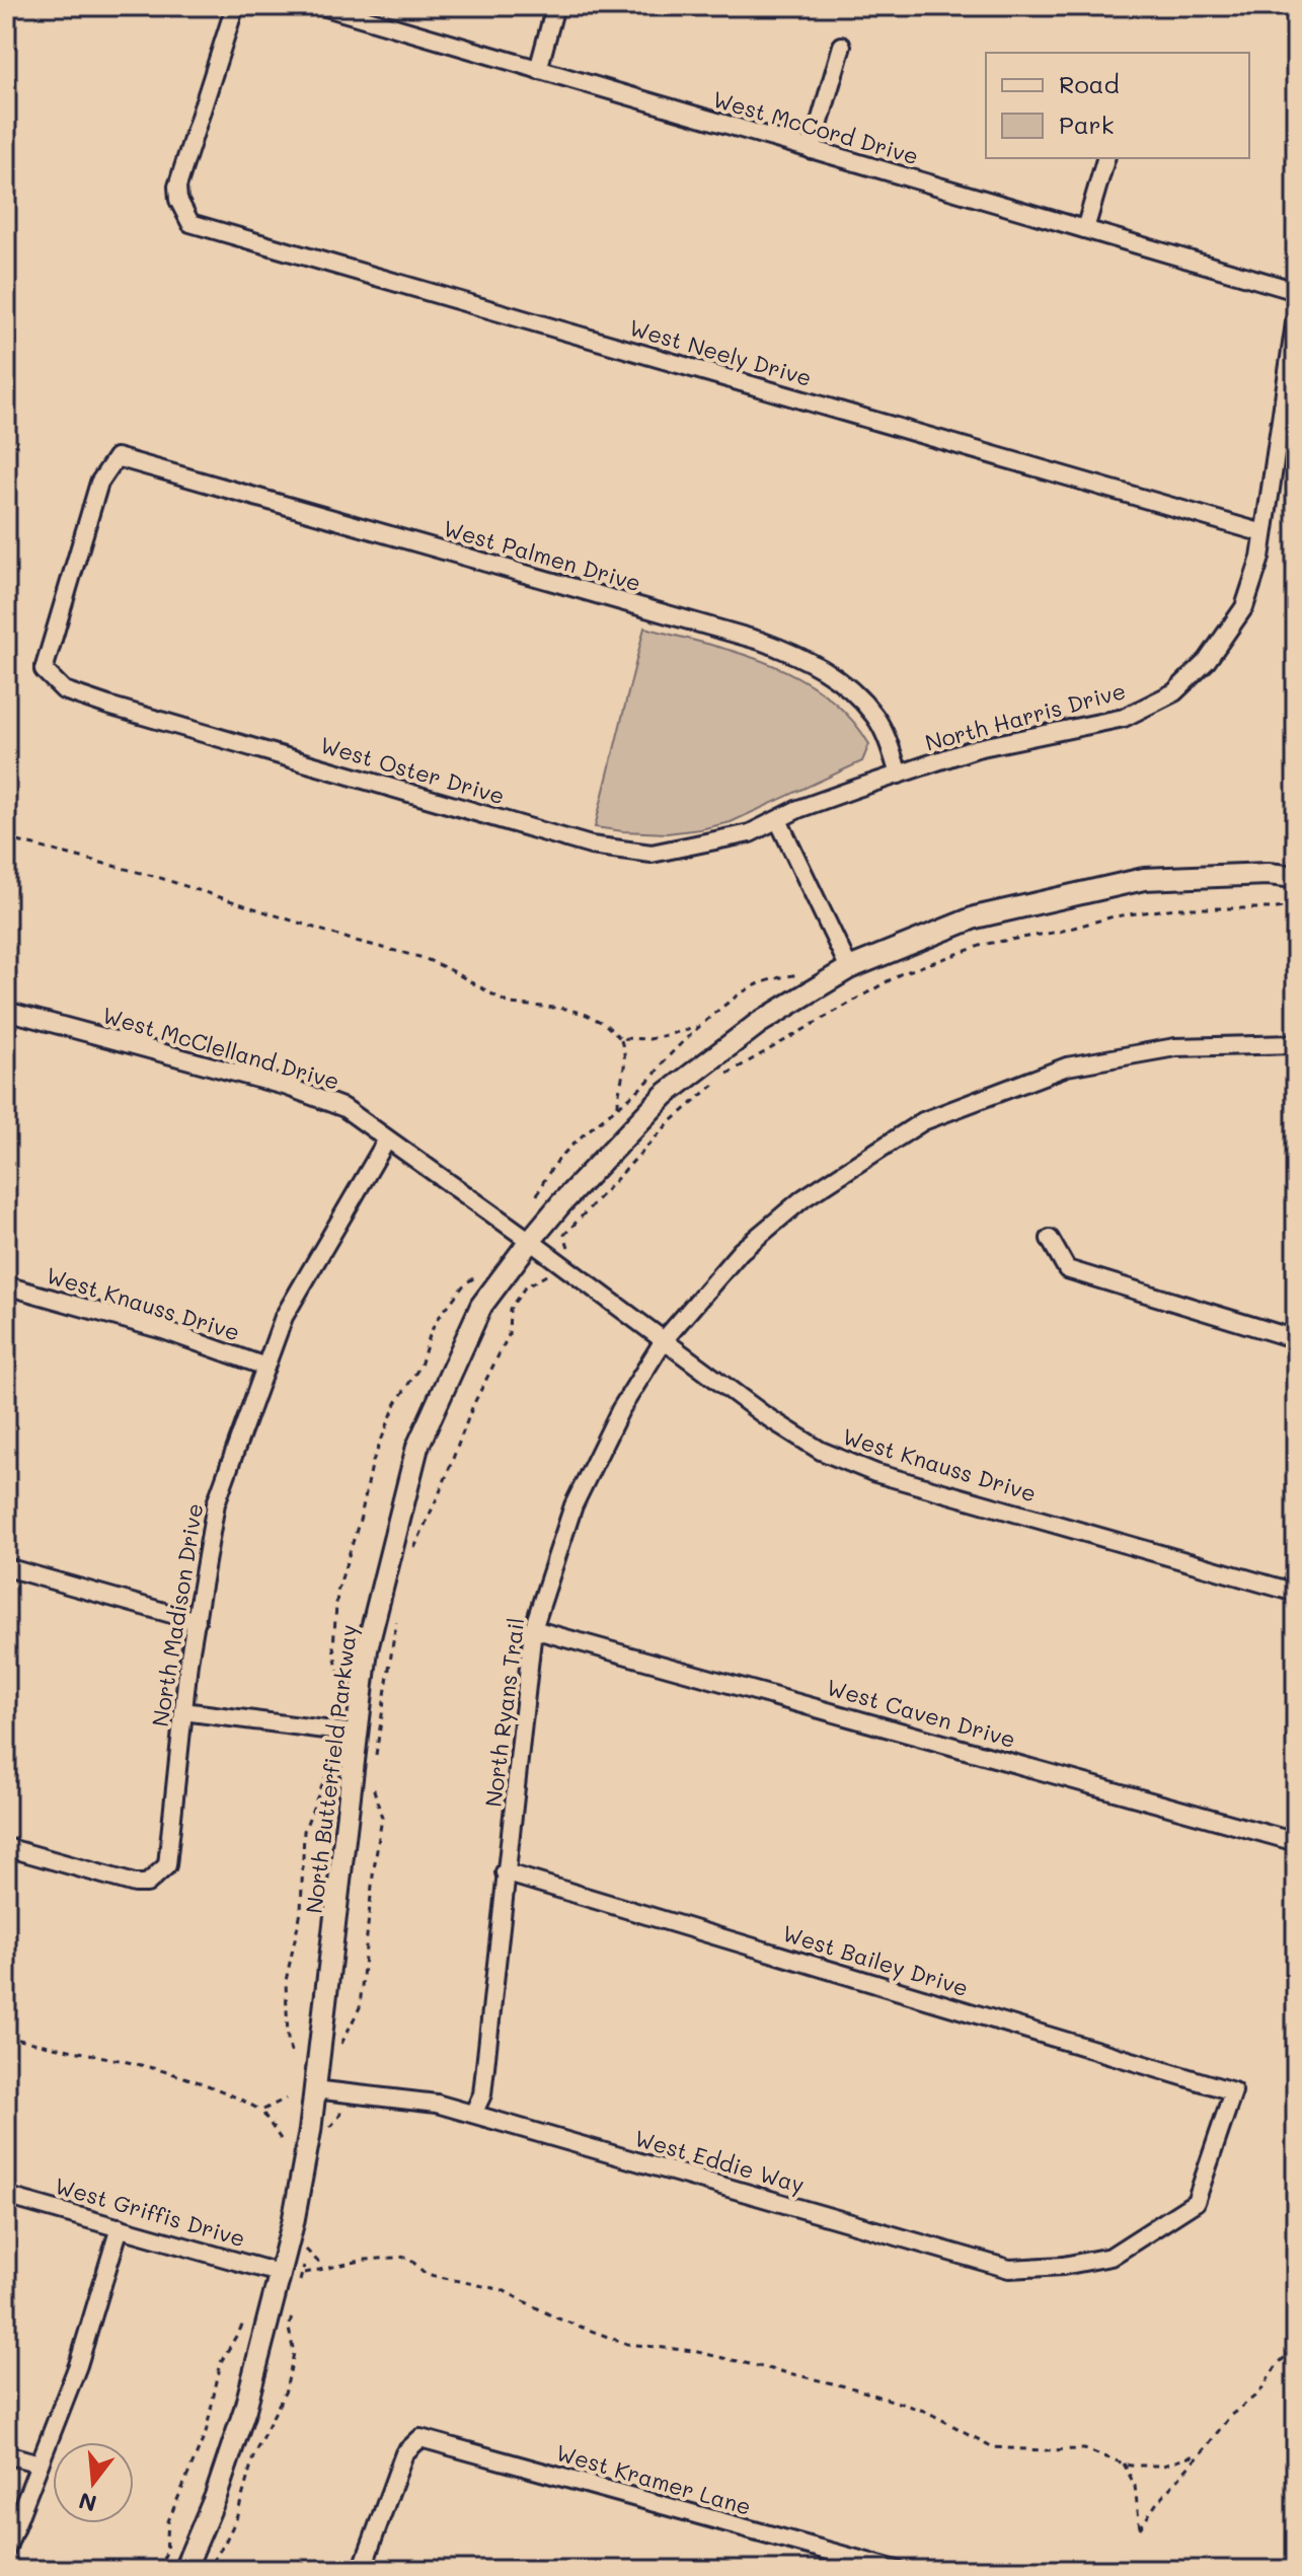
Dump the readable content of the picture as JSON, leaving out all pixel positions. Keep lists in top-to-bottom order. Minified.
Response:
{"streets":{"street":["West McCord Drive","West Neely Drive","West Palmen Drive","North Harris Drive","West Oster Drive","West McClelland Drive","West Knauss Drive","North Madison Drive","North Ryans Trail","West Caven Drive","North Butterfield Parkway","West Bailey Drive","West Eddie Way","West Griffis Drive","West Kramer Lane"]},"crossings":[["West Neely Drive","North Harris Drive"],["West Palmen Drive","North Harris Drive"],["West Palmen Drive","West Oster Drive"],["North Harris Drive","West Oster Drive"],["West McClelland Drive","West Knauss Drive"],["West McClelland Drive","North Madison Drive"],["West McClelland Drive","North Butterfield Parkway"],["West Knauss Drive","North Madison Drive"],["West Knauss Drive","North Ryans Trail"],["West Knauss Drive","North Butterfield Parkway"],["North Ryans Trail","West Caven Drive"],["North Ryans Trail","West Bailey Drive"],["North Ryans Trail","West Eddie Way"],["North Butterfield Parkway","West Eddie Way"],["North Butterfield Parkway","West Griffis Drive"],["West Bailey Drive","West Eddie Way"]],"legend":["Road","Park"],"north":"bottom"}
